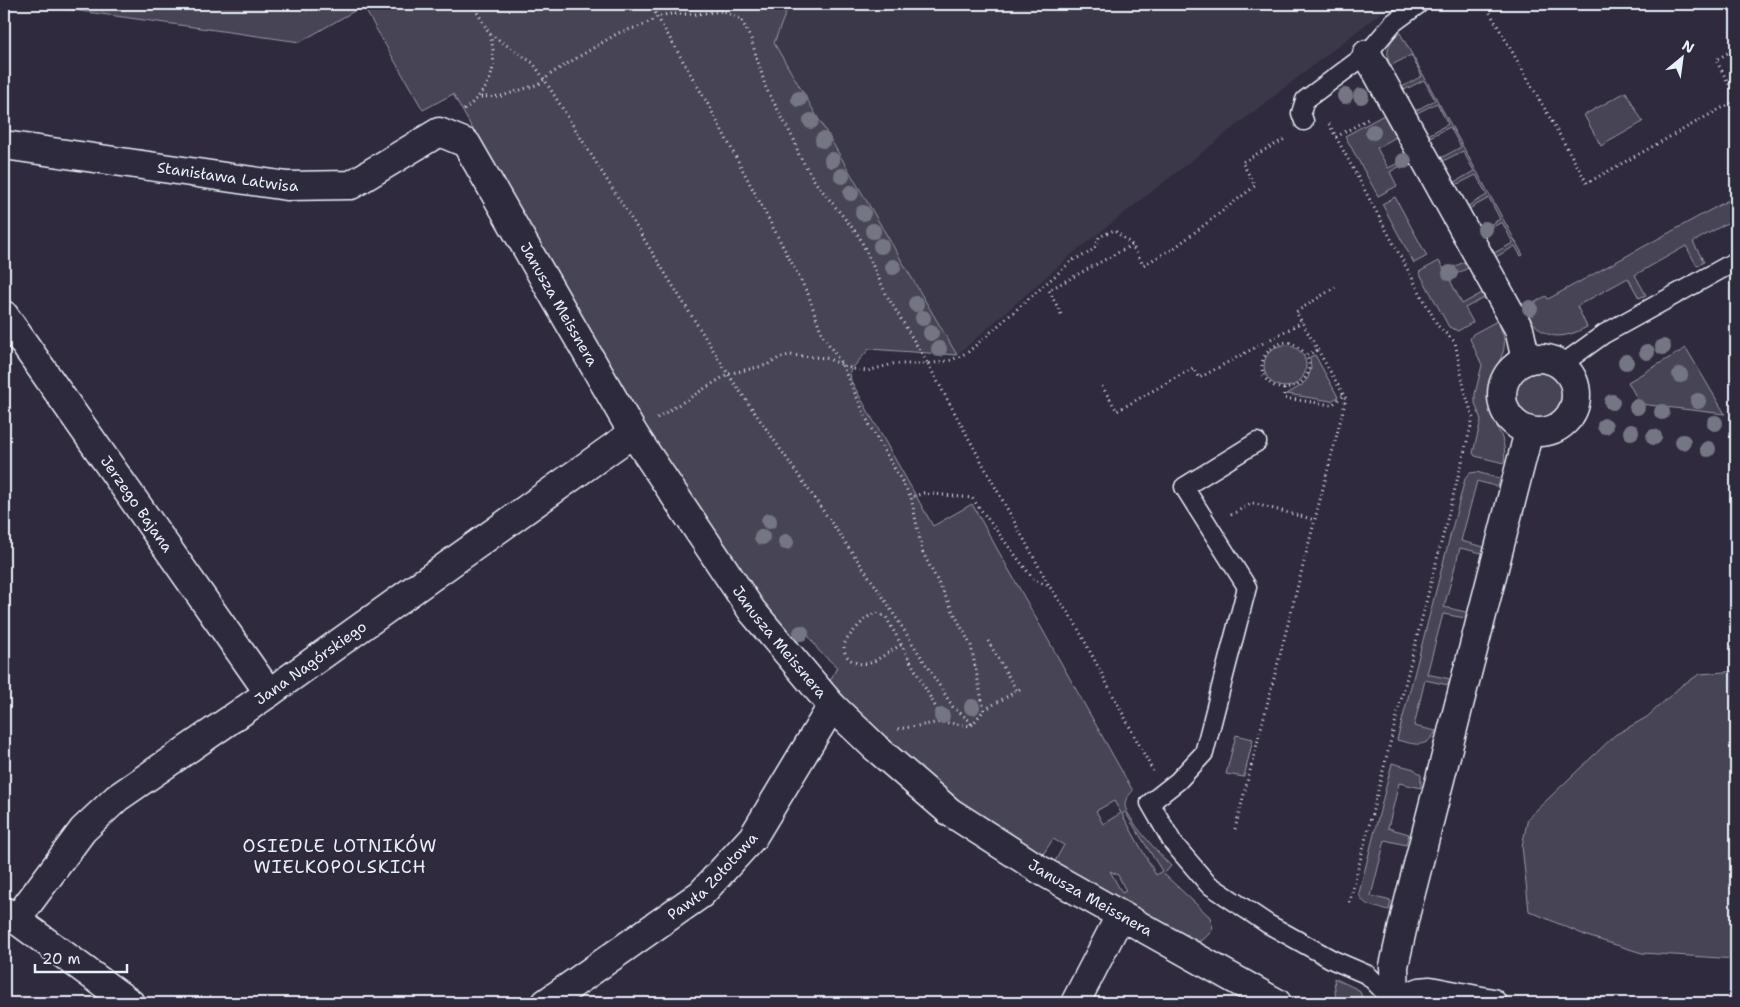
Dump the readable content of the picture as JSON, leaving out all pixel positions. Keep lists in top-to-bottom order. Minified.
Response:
{"streets":{"street":["Stanisława Latwisa","Janusza Meissnera","Jerzego Bajana","Jana Nagórskiego","Pawła Zołotowa"]},"crossings":[["Stanisława Latwisa","Janusza Meissnera"],["Janusza Meissnera","Jana Nagórskiego"],["Janusza Meissnera","Pawła Zołotowa"],["Jerzego Bajana","Jana Nagórskiego"]],"districts":["OSIEDLE LOTNIKÓW WIELKOPOLSKICH"],"scale_bar":"20 m","north":"top right"}
